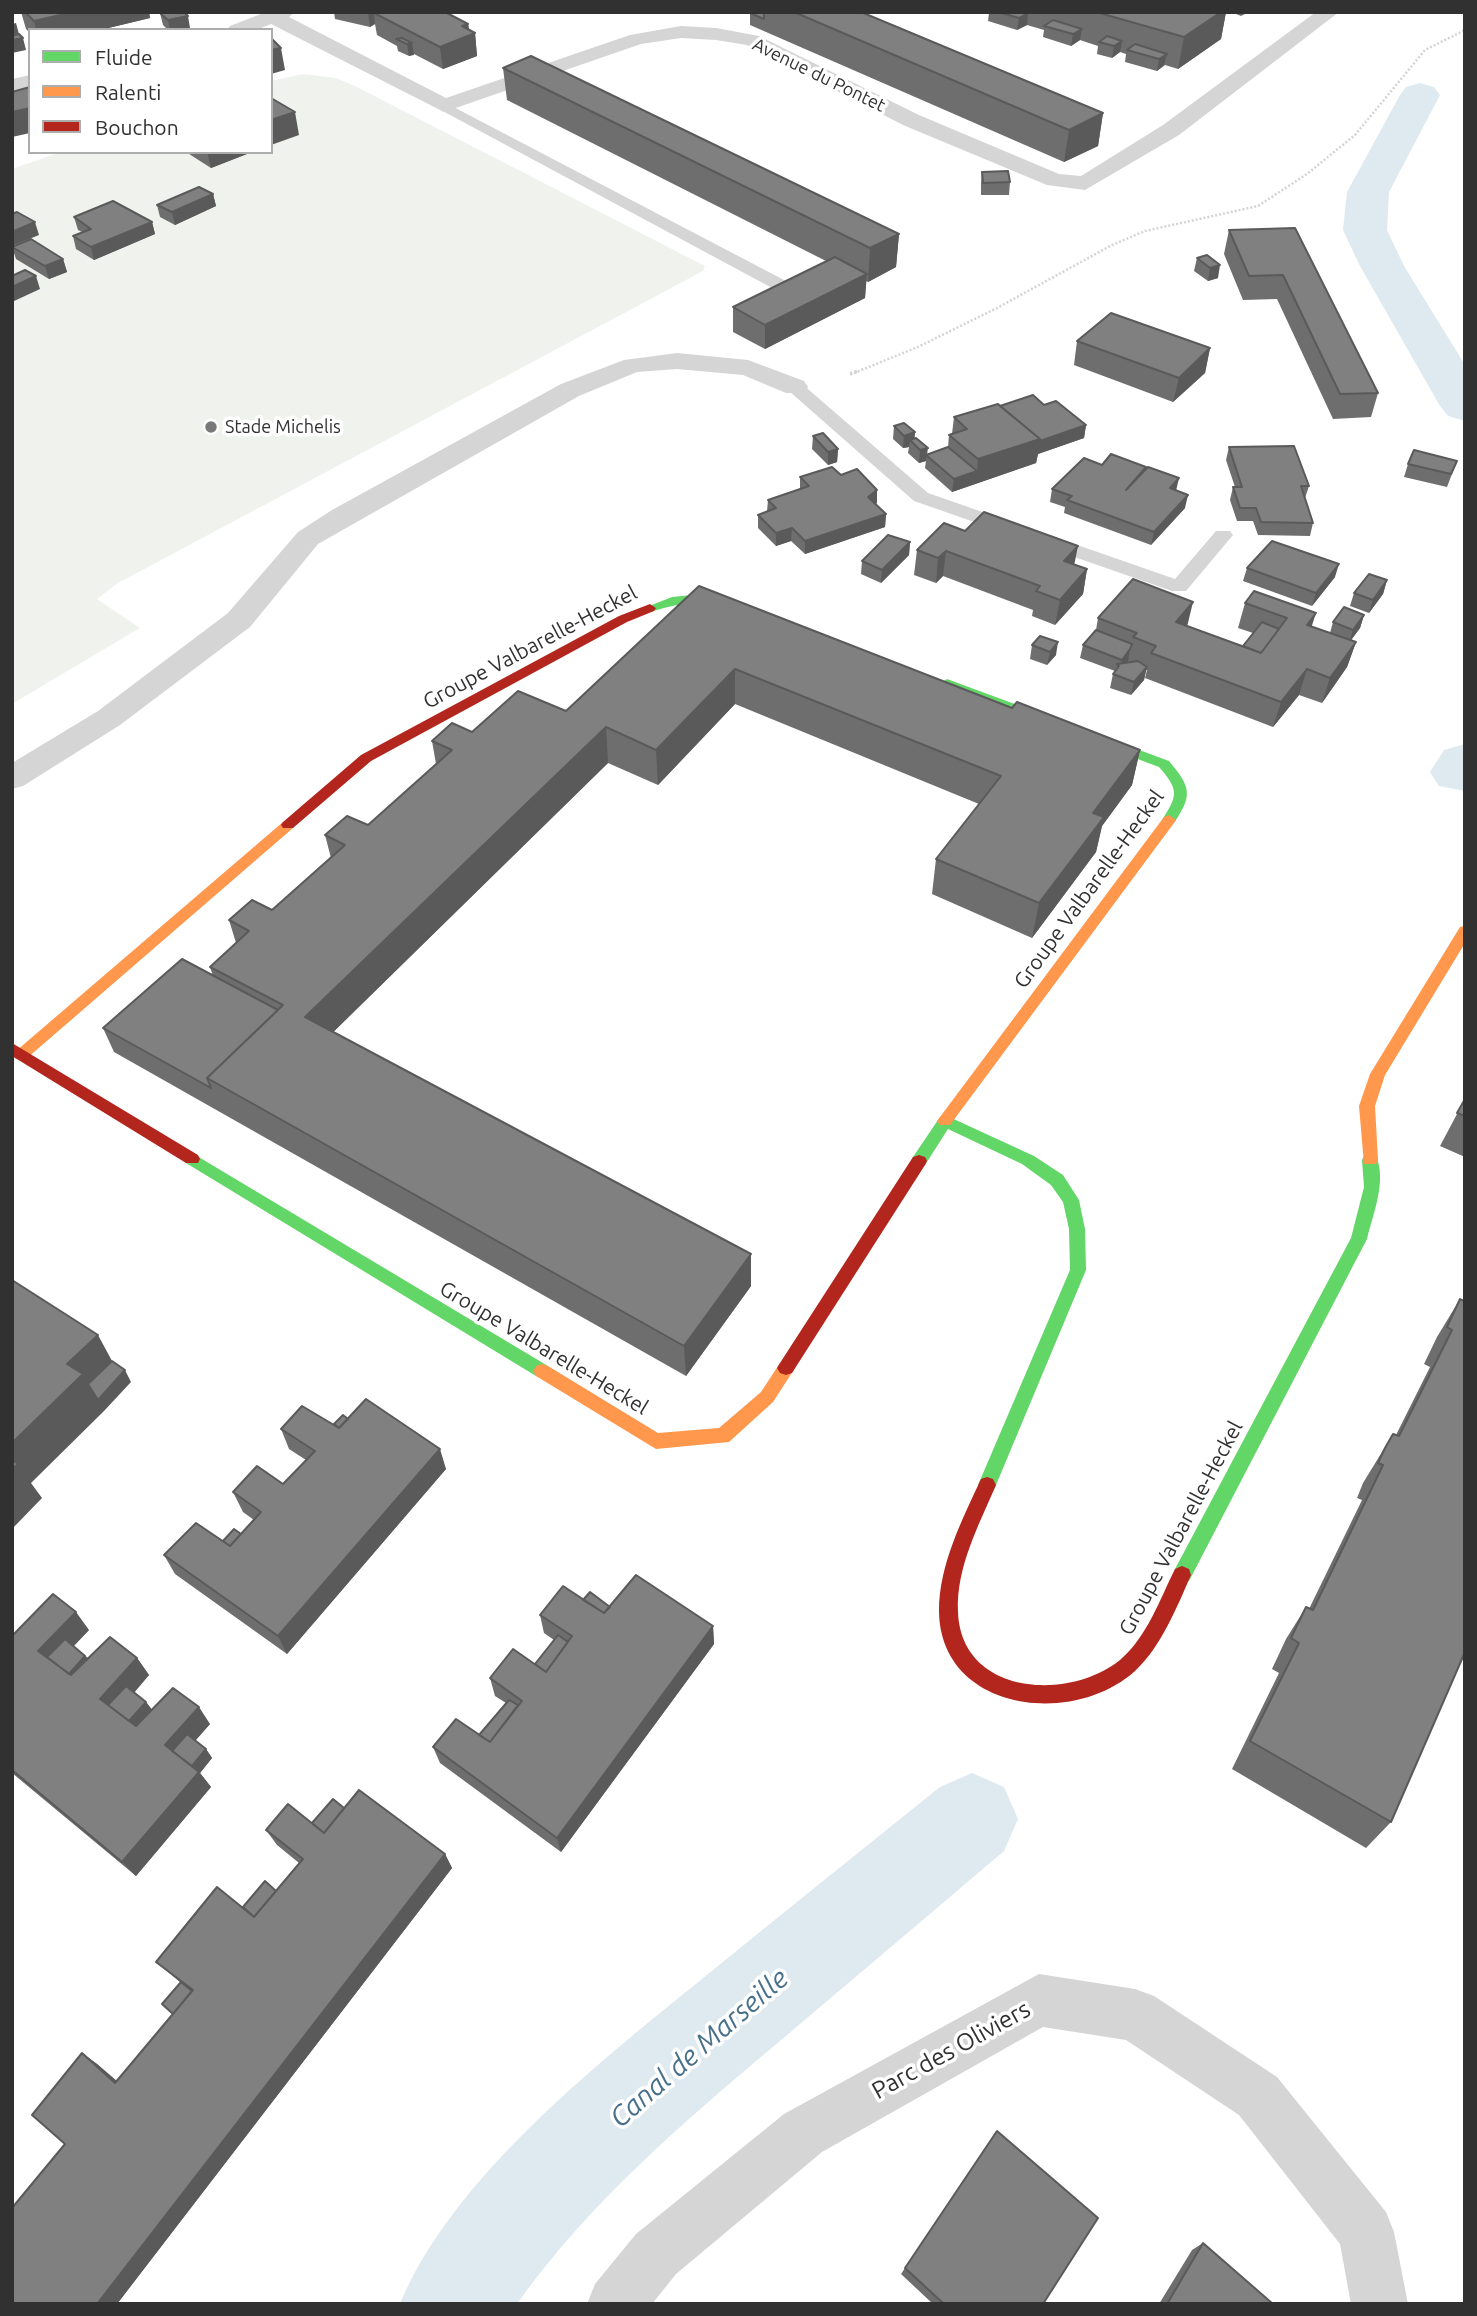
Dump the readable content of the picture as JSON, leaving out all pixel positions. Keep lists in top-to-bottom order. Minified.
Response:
{"streets":{"street":["Avenue du Pontet","Groupe Valbarelle-Heckel","Parc des Oliviers"]},"water":["Canal de Marseille"],"places":["Stade Michelis"],"legend":["Fluide","Ralenti","Bouchon"]}
